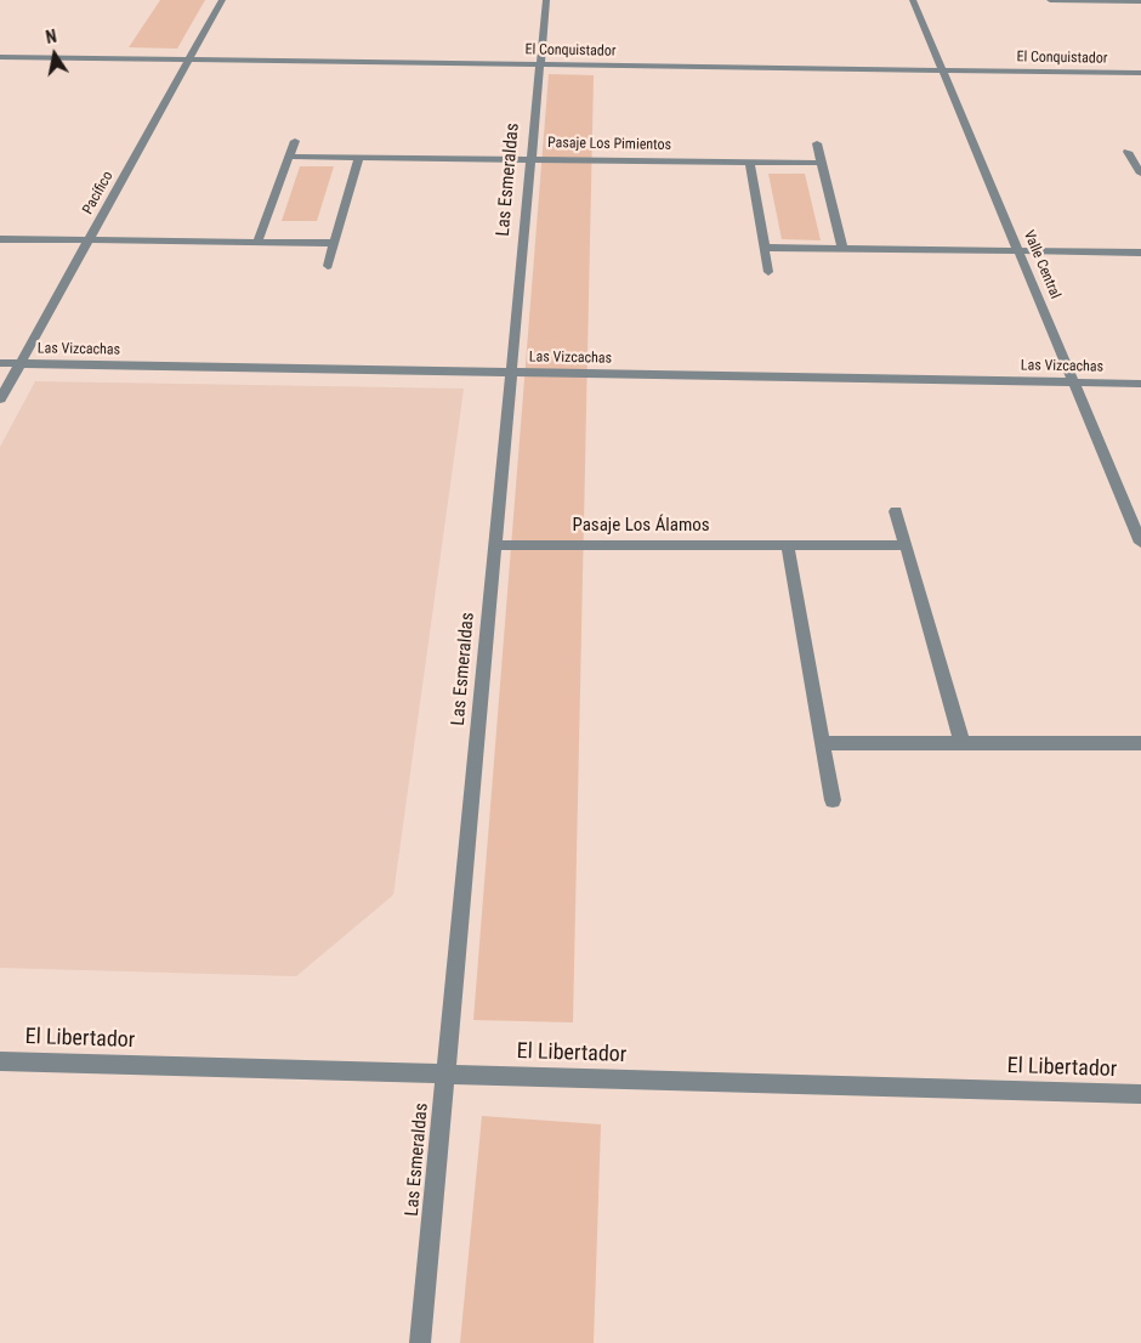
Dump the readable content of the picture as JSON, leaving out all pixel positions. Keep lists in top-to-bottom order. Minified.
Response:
{"streets":{"street":["El Conquistador","Pasaje Los Pimientos","Las Esmeraldas","Pacífico","Valle Central","Las Vizcachas","Pasaje Los Álamos","El Libertador"]},"crossings":[["El Conquistador","Las Esmeraldas"],["El Conquistador","Pacífico"],["El Conquistador","Valle Central"],["Pasaje Los Pimientos","Las Esmeraldas"],["Las Esmeraldas","Las Vizcachas"],["Las Esmeraldas","Pasaje Los Álamos"],["Las Esmeraldas","El Libertador"],["Pacífico","Las Vizcachas"],["Valle Central","Las Vizcachas"]],"north":"top"}
